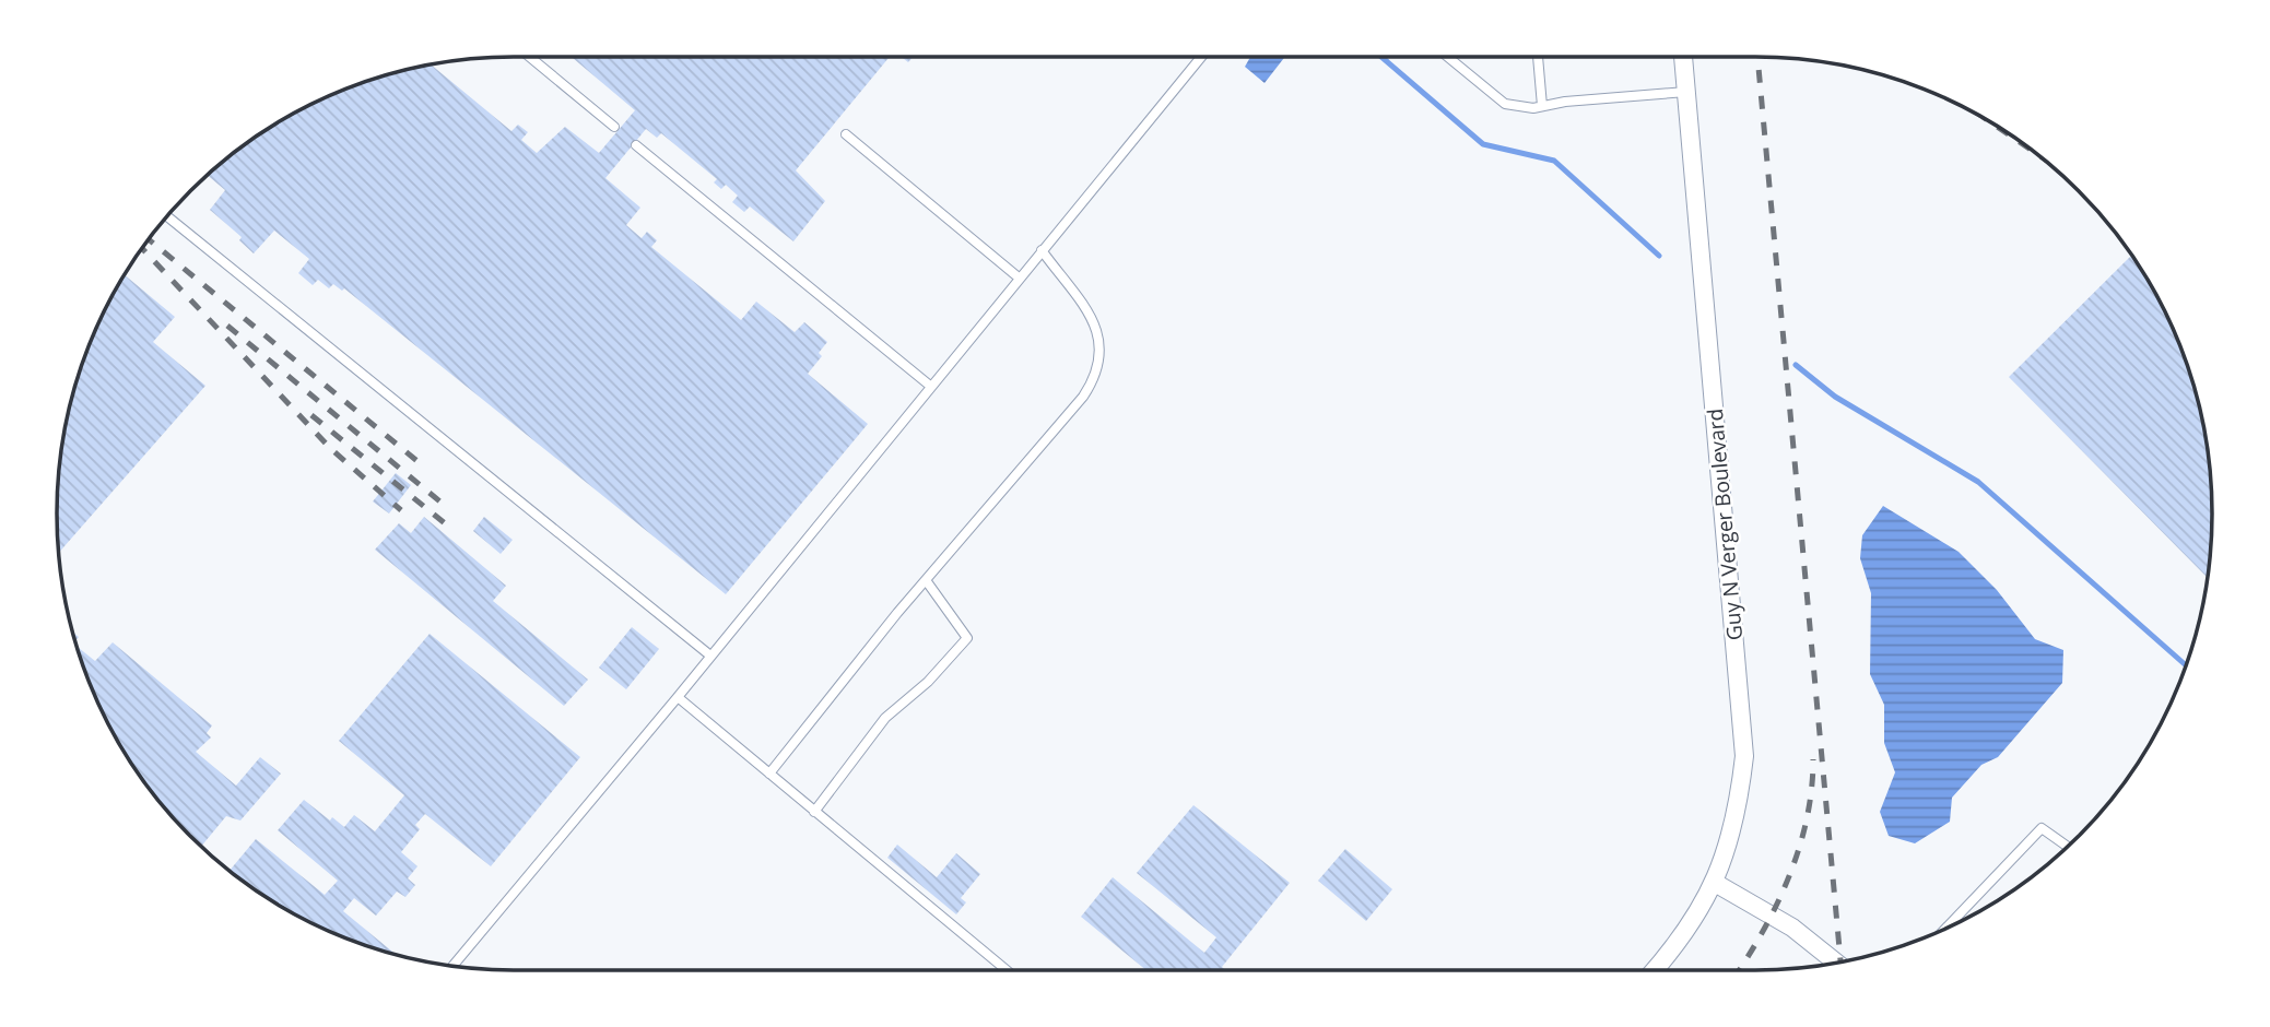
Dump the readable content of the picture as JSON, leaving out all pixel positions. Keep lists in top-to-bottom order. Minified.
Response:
{"streets":{"street":["Guy N Verger Boulevard"]}}
